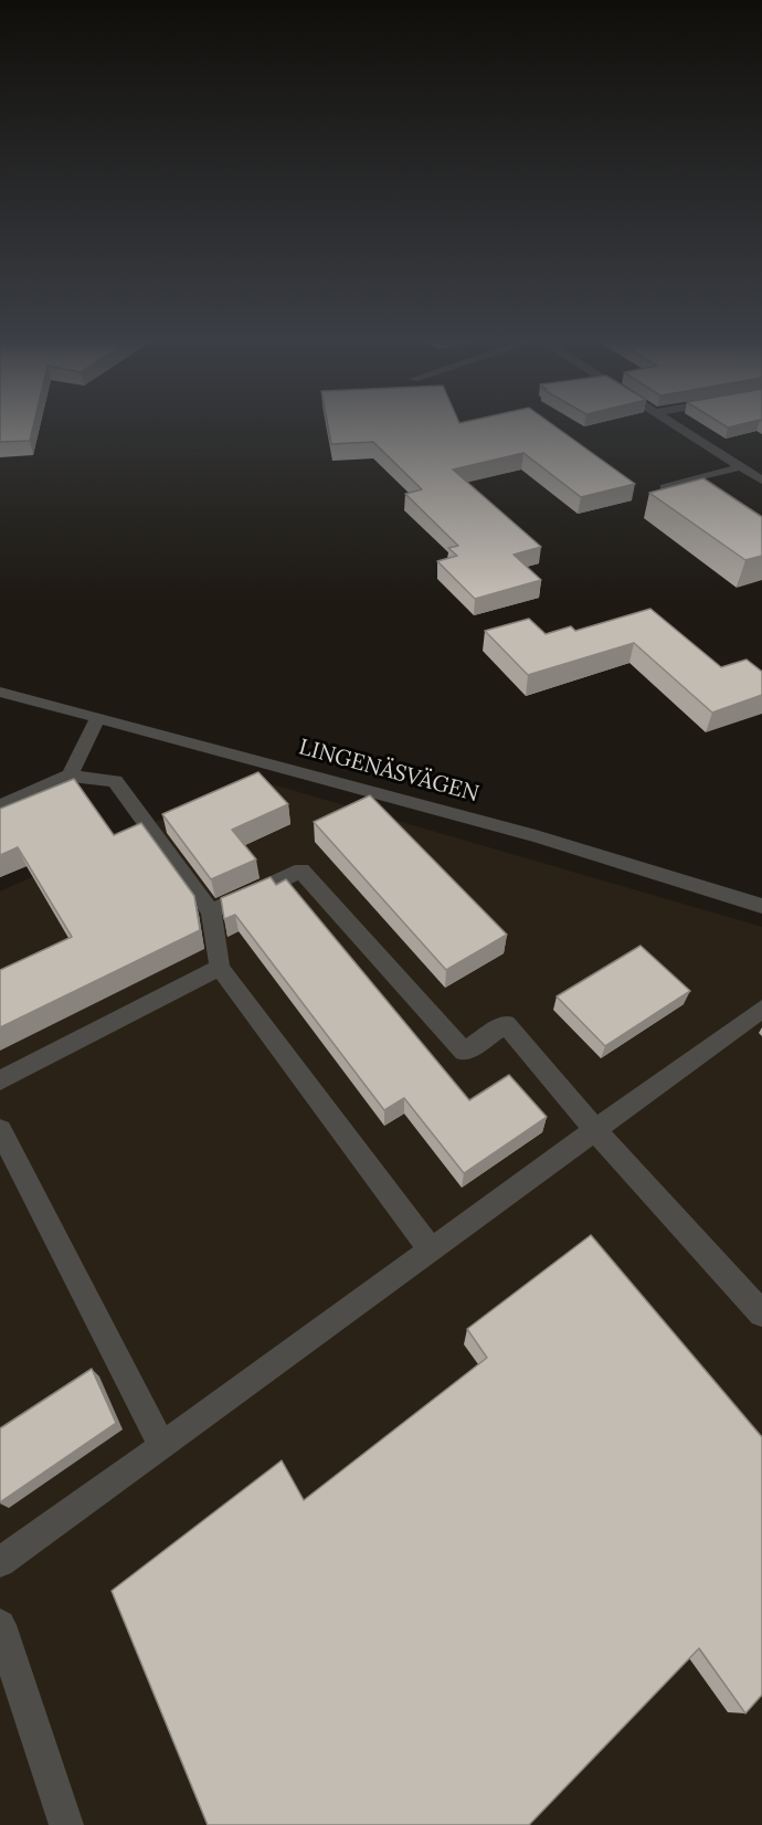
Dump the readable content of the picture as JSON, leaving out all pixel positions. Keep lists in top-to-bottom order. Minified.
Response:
{"streets":{"street":["LINGENÄSVÄGEN"]}}
